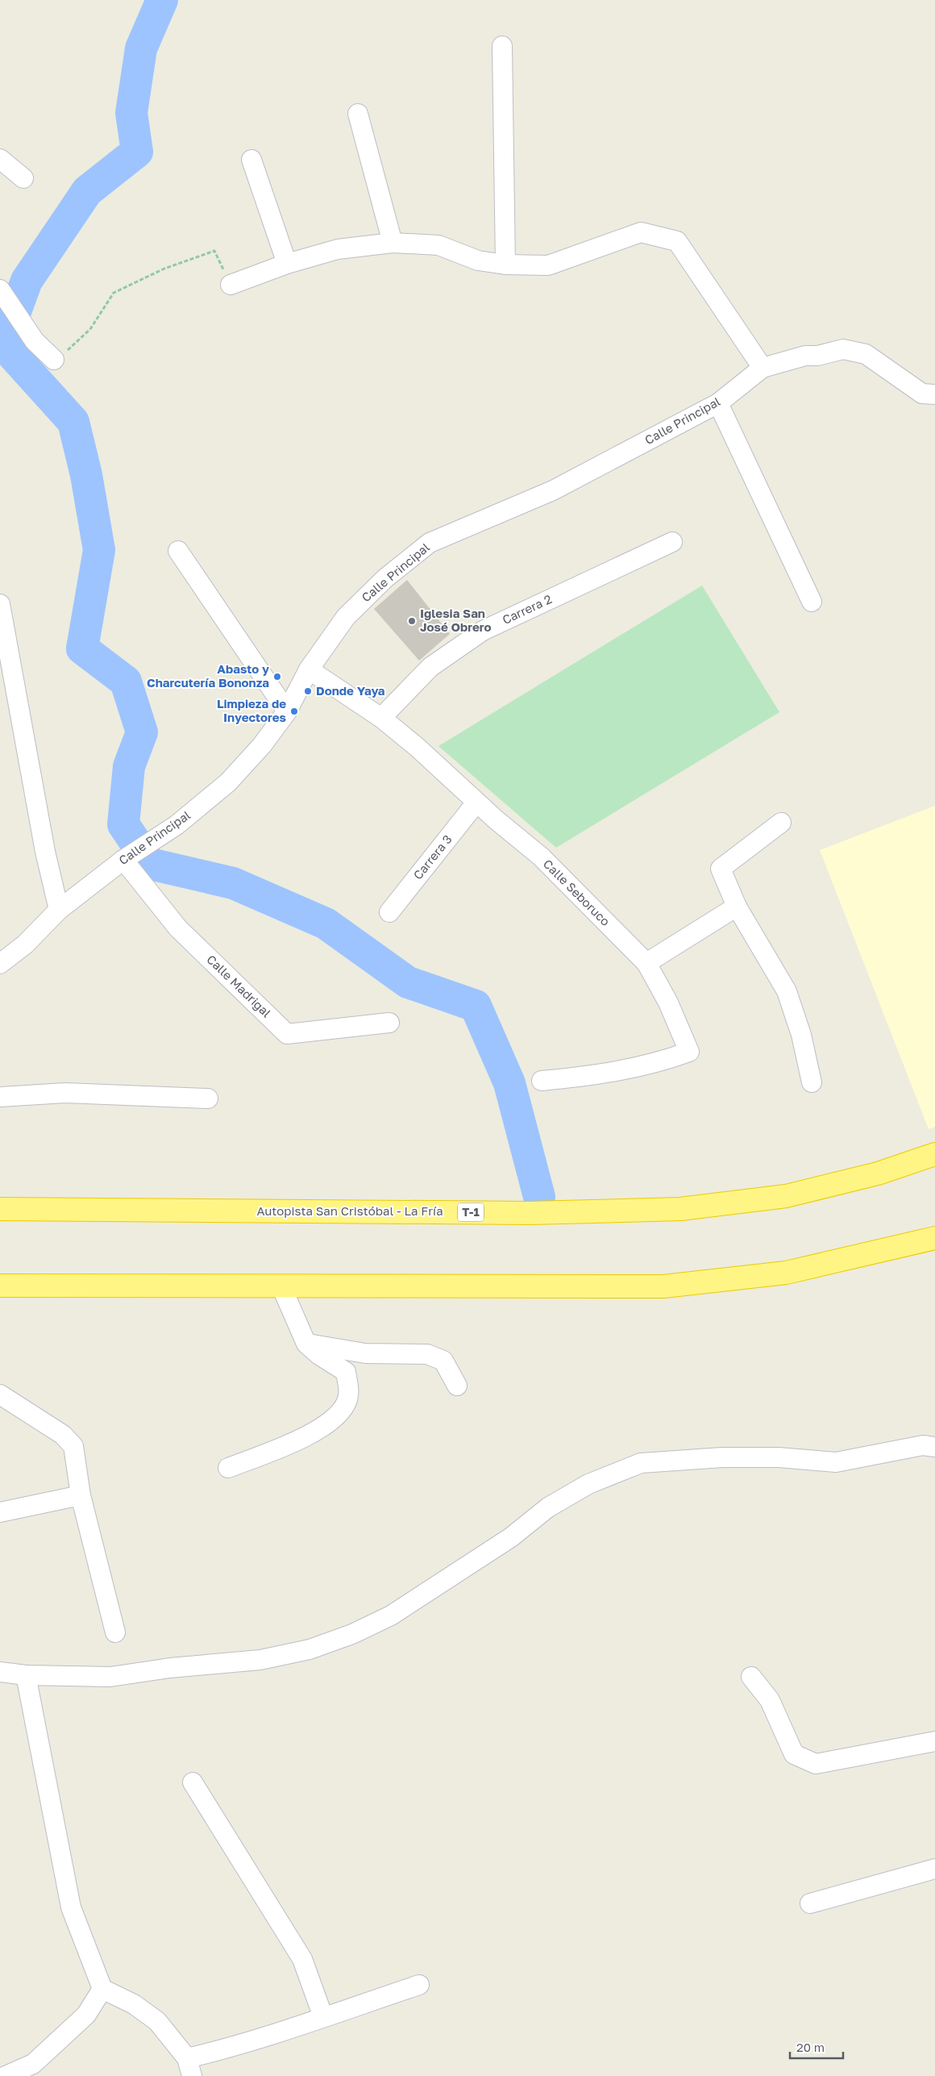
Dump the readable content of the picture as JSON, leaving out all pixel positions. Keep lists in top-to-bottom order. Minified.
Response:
{"streets":{"highway":["Autopista San Cristóbal - La Fría","T-1"],"street":["Calle Principal","Carrera 2","Carrera 3","Calle Seboruco","Calle Madrigal"]},"crossings":[["Calle Principal","Calle Seboruco"],["Calle Principal","Calle Madrigal"],["Carrera 2","Calle Seboruco"],["Carrera 3","Calle Seboruco"]],"places":["Iglesia San José Obrero","Abasto y Charcutería Bononza","Donde Yaya","Limpieza de Inyectores"],"scale_bar":"20 m"}
